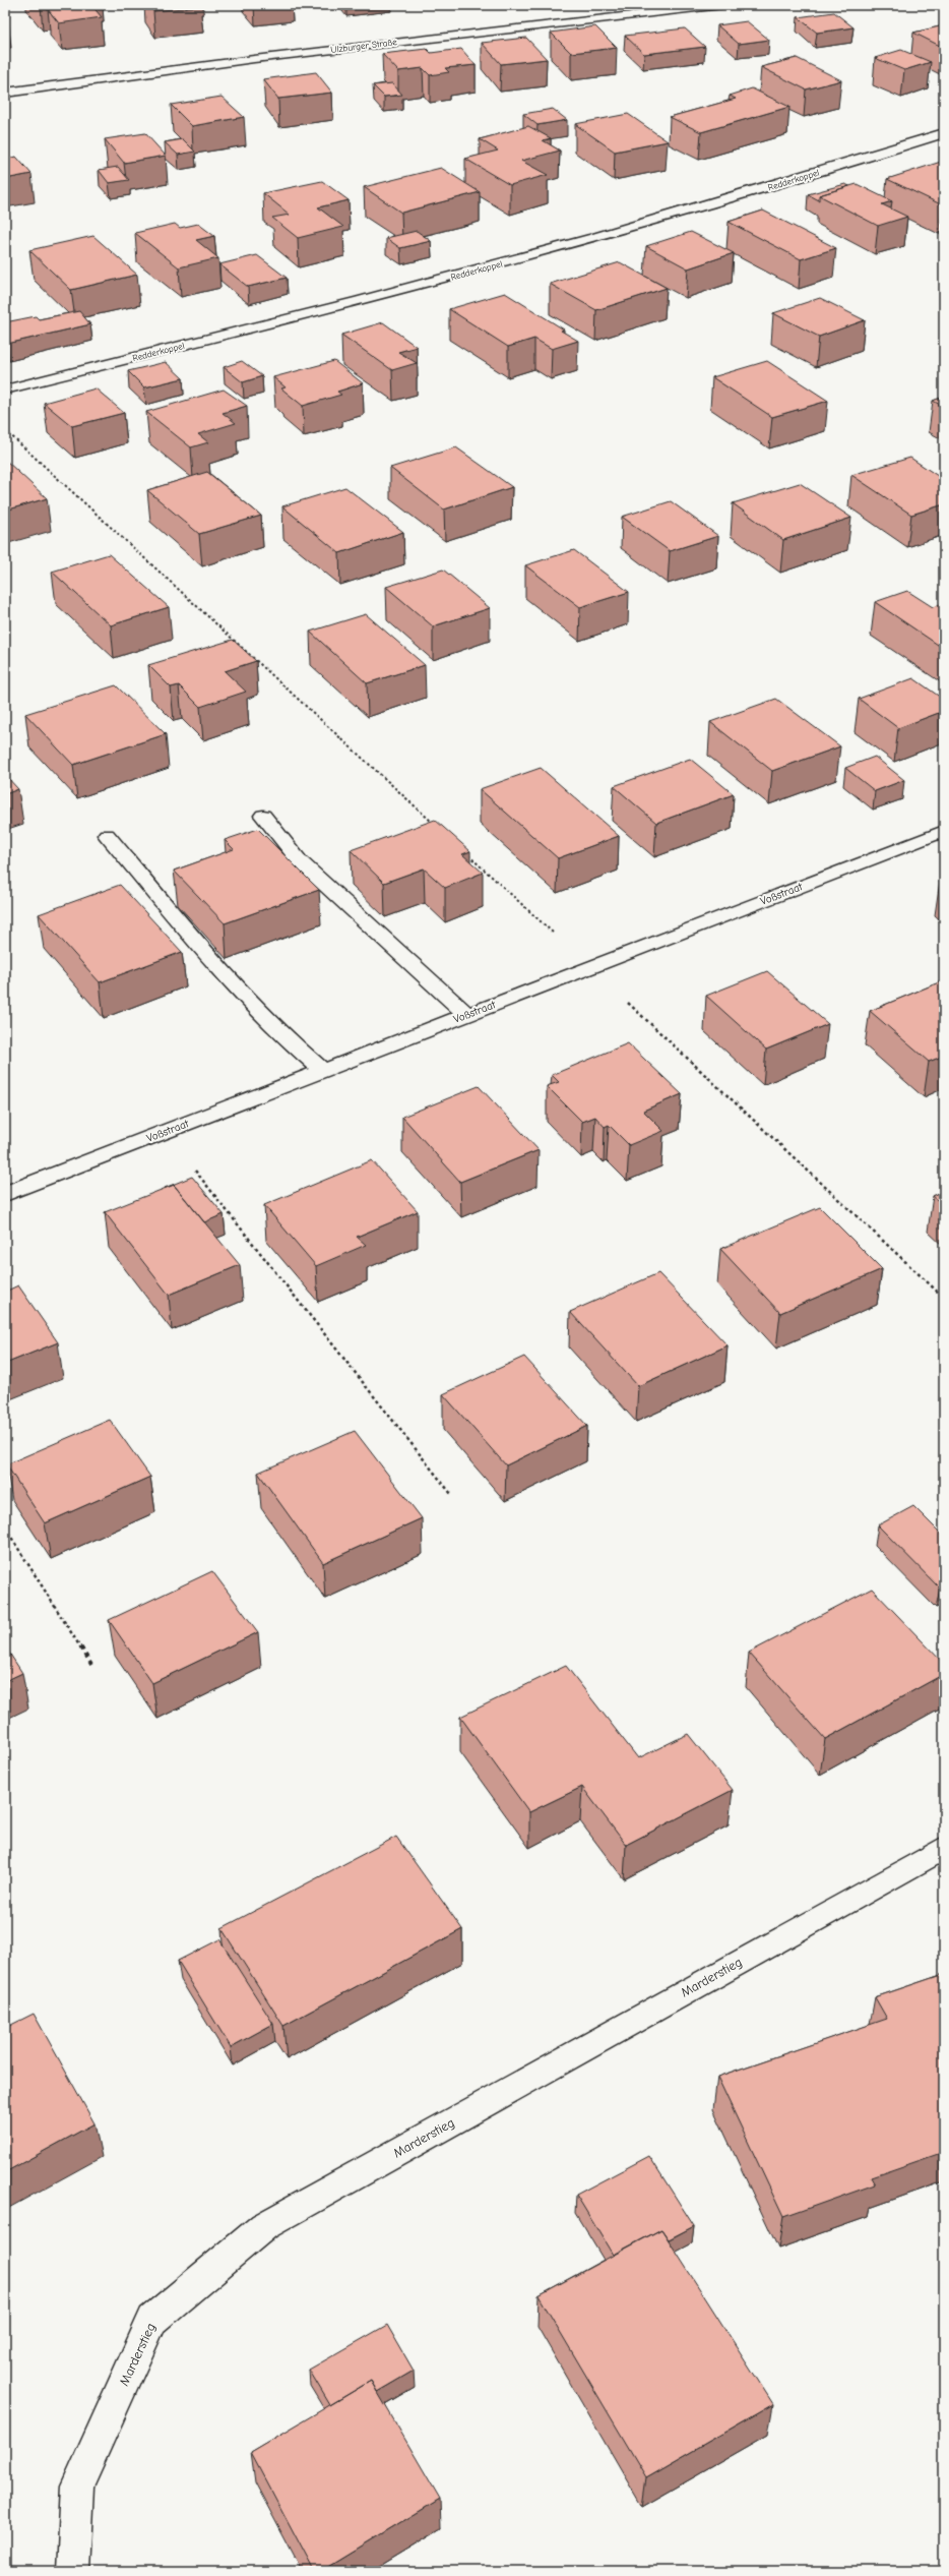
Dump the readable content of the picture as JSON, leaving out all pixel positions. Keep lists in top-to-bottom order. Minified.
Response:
{"streets":{"street":["Ulzburger Straße","Redderkoppel","Voßstraat","Marderstieg"]}}
